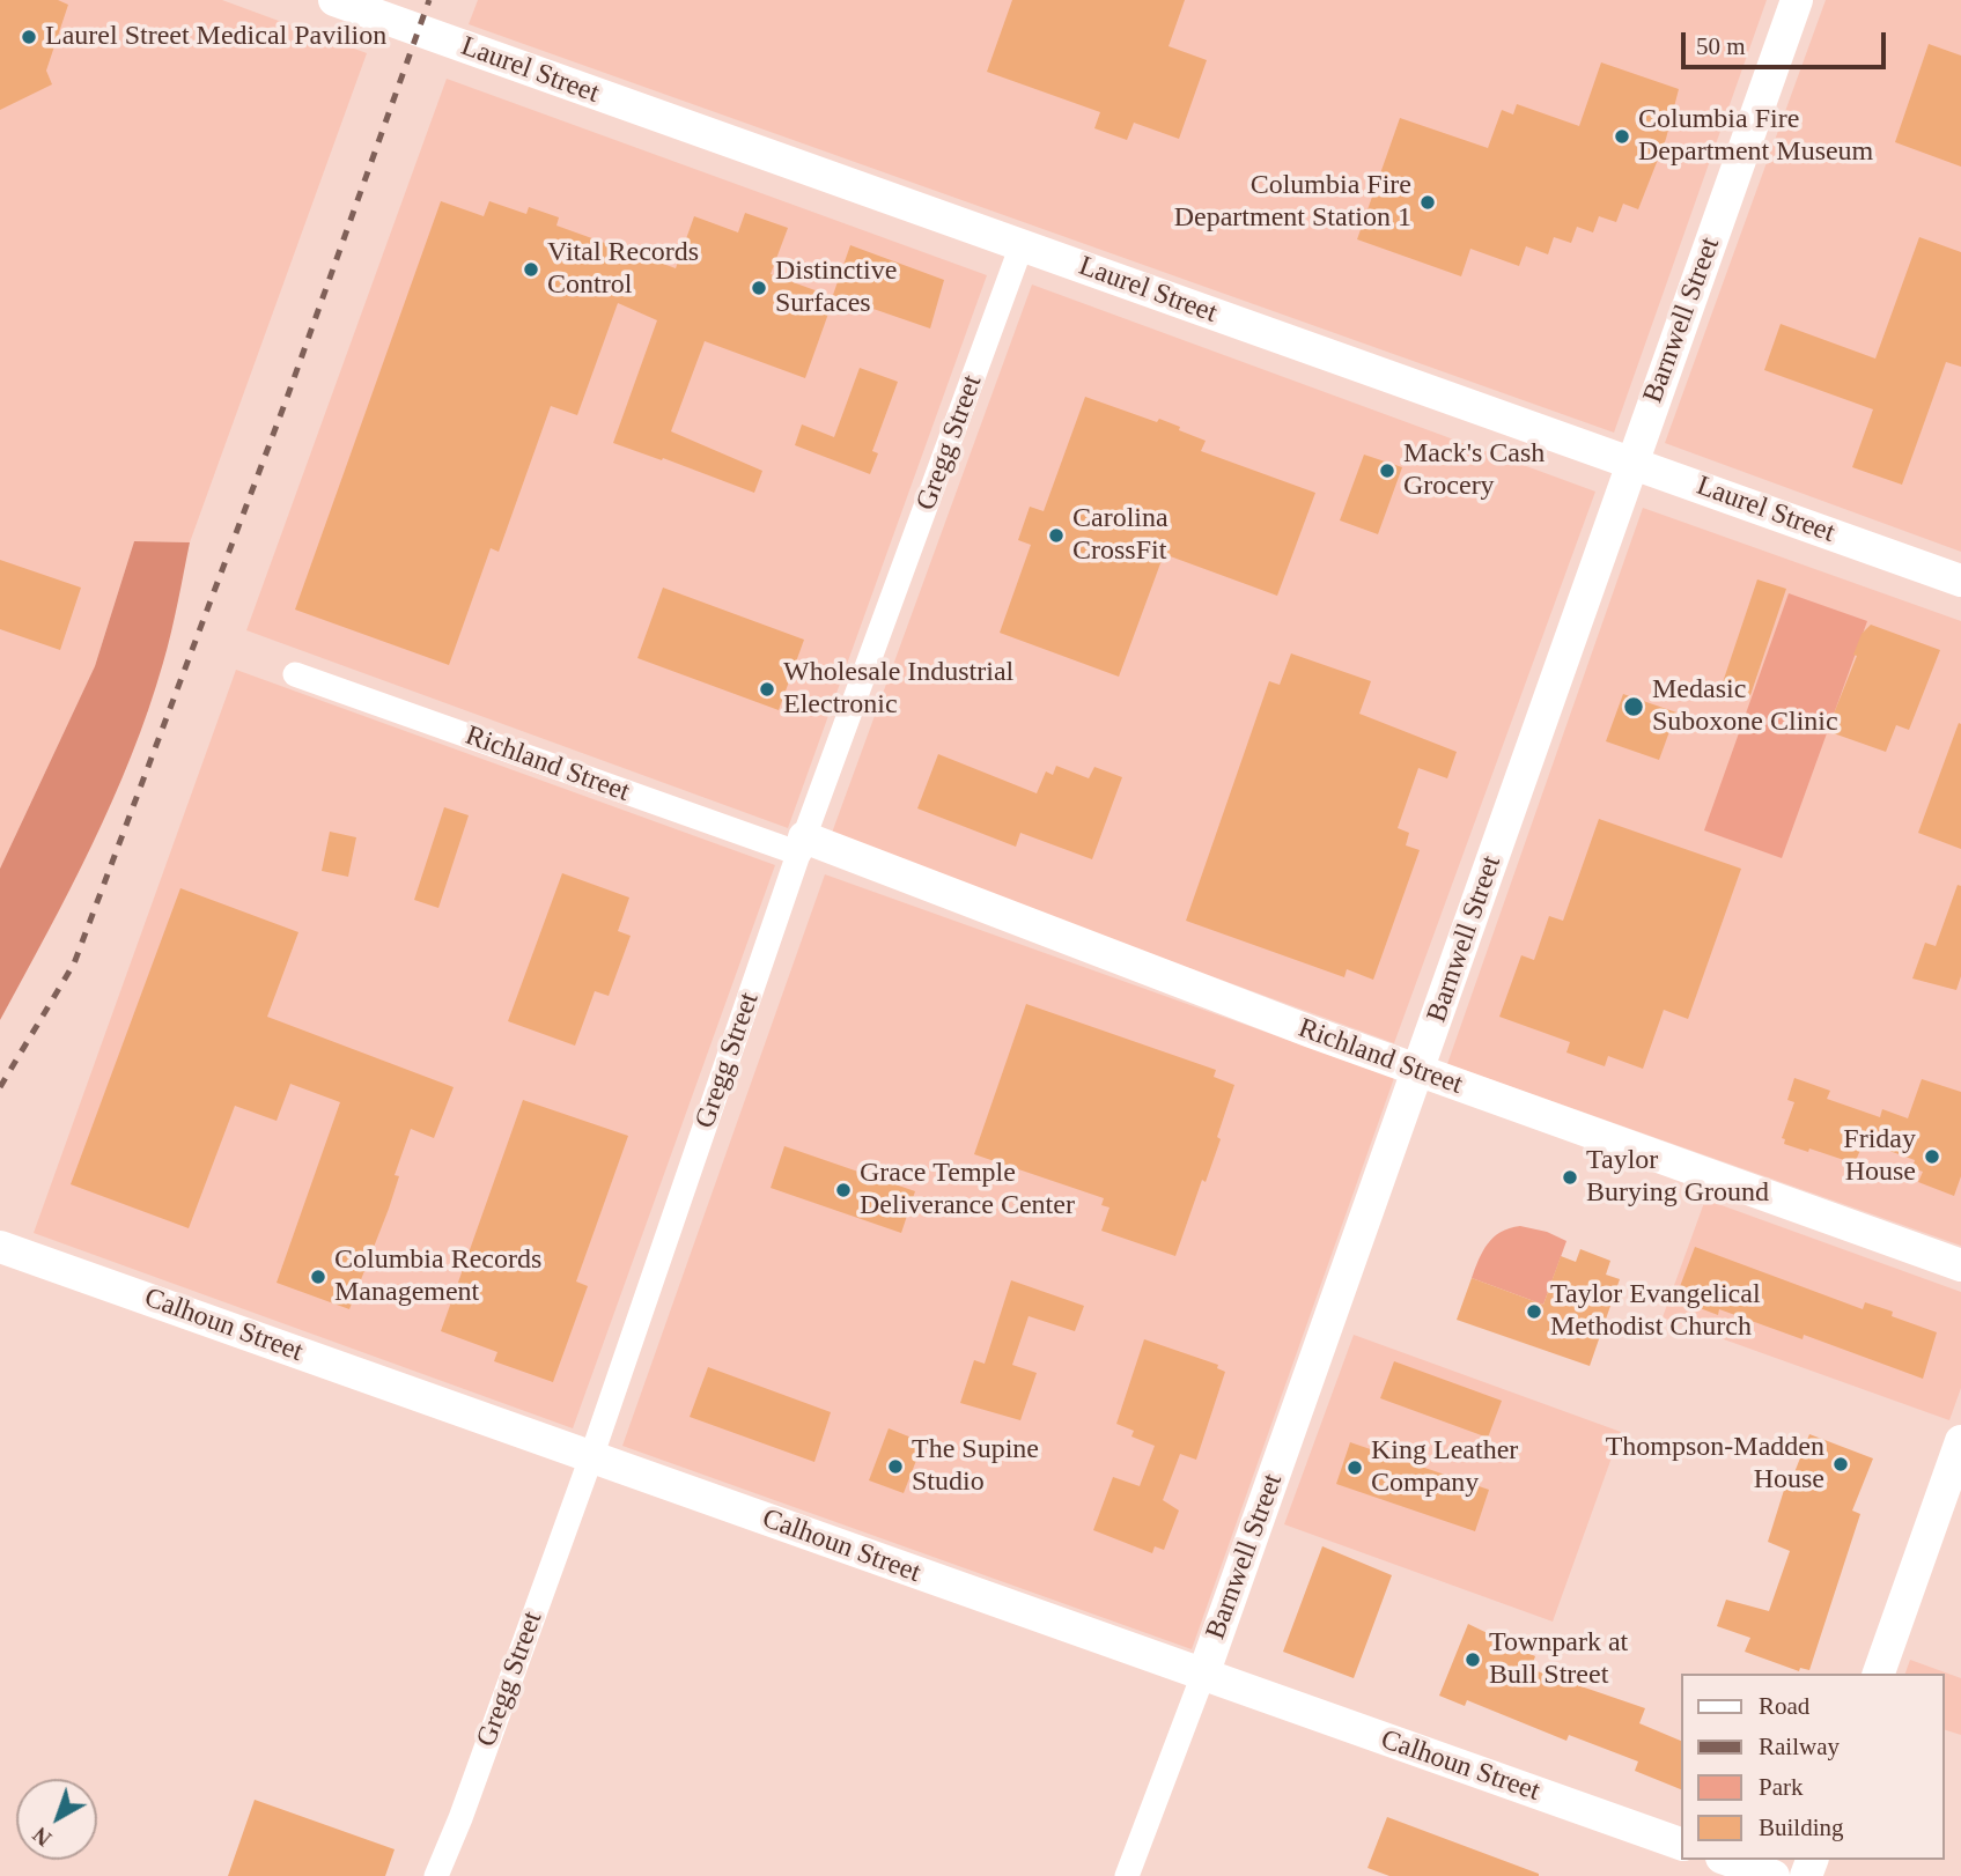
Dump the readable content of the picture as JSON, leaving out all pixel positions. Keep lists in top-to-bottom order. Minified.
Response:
{"streets":{"street":["Laurel Street","Barnwell Street","Gregg Street","Richland Street","Calhoun Street"]},"crossings":[["Laurel Street","Barnwell Street"],["Laurel Street","Gregg Street"],["Barnwell Street","Richland Street"],["Barnwell Street","Calhoun Street"],["Gregg Street","Richland Street"],["Gregg Street","Calhoun Street"]],"places":["Laurel Street Medical Pavilion","Columbia Fire Department Museum","Columbia Fire Department Station 1","Vital Records Control","Distinctive Surfaces","Mack's Cash Grocery","Carolina CrossFit","Wholesale Industrial Electronic","Medasic Suboxone Clinic","Friday House","Taylor Burying Ground","Grace Temple Deliverance Center","Columbia Records Management","Taylor Evangelical Methodist Church","Thompson-Madden House","The Supine Studio","King Leather Company","Townpark at Bull Street"],"legend":["Road","Railway","Park","Building"],"scale_bar":"50 m","north":"bottom left"}
